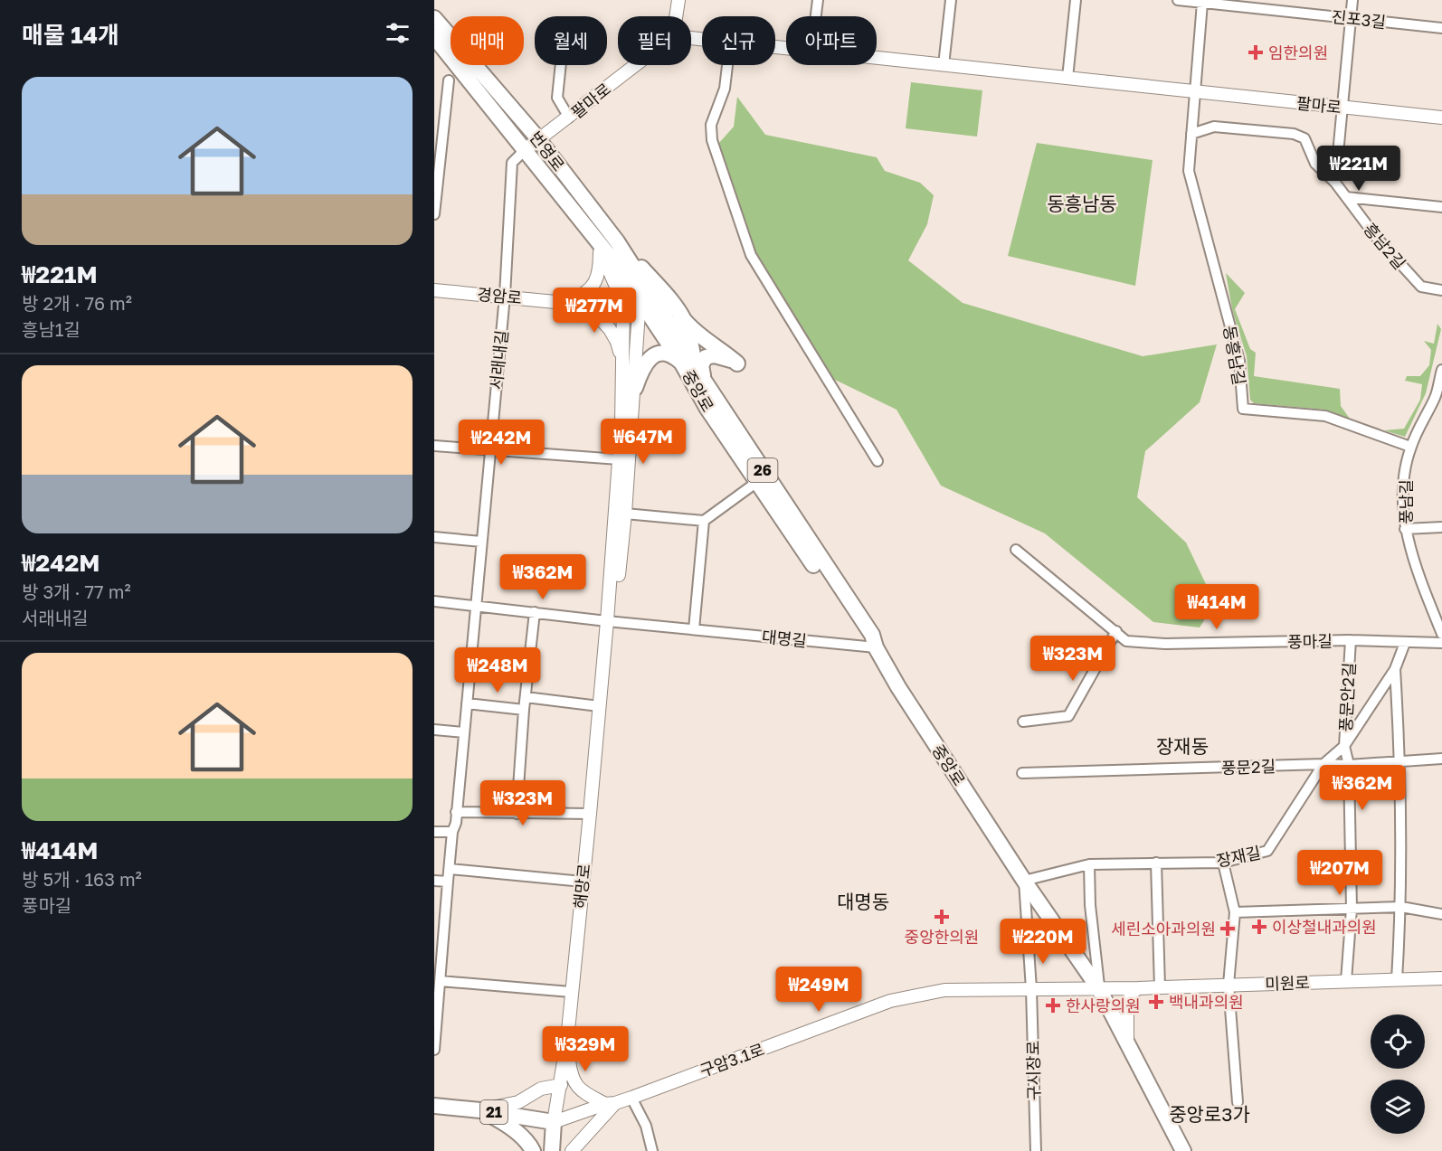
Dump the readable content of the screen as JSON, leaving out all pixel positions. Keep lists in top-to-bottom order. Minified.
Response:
{"streets":{"main road":["번영로","중앙로","26","해망로","구암3.1로","21"],"street":["진포3길","팔마로","흥남2길","경암로","동흥남길","서래내길","풍남길","대명길","풍마길","풍문안2길","풍문2길","장재길","미원로","구시장로"]},"crossings":[["팔마로","번영로"],["팔마로","동흥남길"],["팔마로","서래내길"],["번영로","서래내길"],["번영로","중앙로"],["번영로","해망로"],["흥남2길","동흥남길"],["경암로","서래내길"],["동흥남길","풍남길"],["중앙로","대명길"],["중앙로","장재길"],["중앙로","해망로"],["중앙로","미원로"],["중앙로","구암3.1로"],["중앙로","구시장로"],["대명길","해망로"],["풍마길","풍문안2길"],["풍마길","장재길"],["풍문안2길","풍문2길"],["풍문안2길","장재길"],["풍문안2길","미원로"],["풍문2길","장재길"],["해망로","구암3.1로"],["미원로","구암3.1로"],["구암3.1로","구시장로"]],"districts":["동흥남동","장재동","대명동","중앙로3가"],"places":{"health":["임한의원","중앙한의원","이상철내과의원","세린소아과의원","백내과의원","한사랑의원"]},"page":{"heading":"매물 14개","chip":["매매","월세","필터","신규","아파트"],"list":[{"name":"₩221M","note":"방 2개 · 76 m² · 흥남1길"},{"name":"₩242M","note":"방 3개 · 77 m² · 서래내길"},{"name":"₩414M","note":"방 5개 · 163 m² · 풍마길"}],"price":["₩221M","₩277M","₩647M","₩242M","₩362M","₩414M","₩323M","₩248M","₩362M","₩323M","₩207M","₩220M","₩249M","₩329M"]}}
